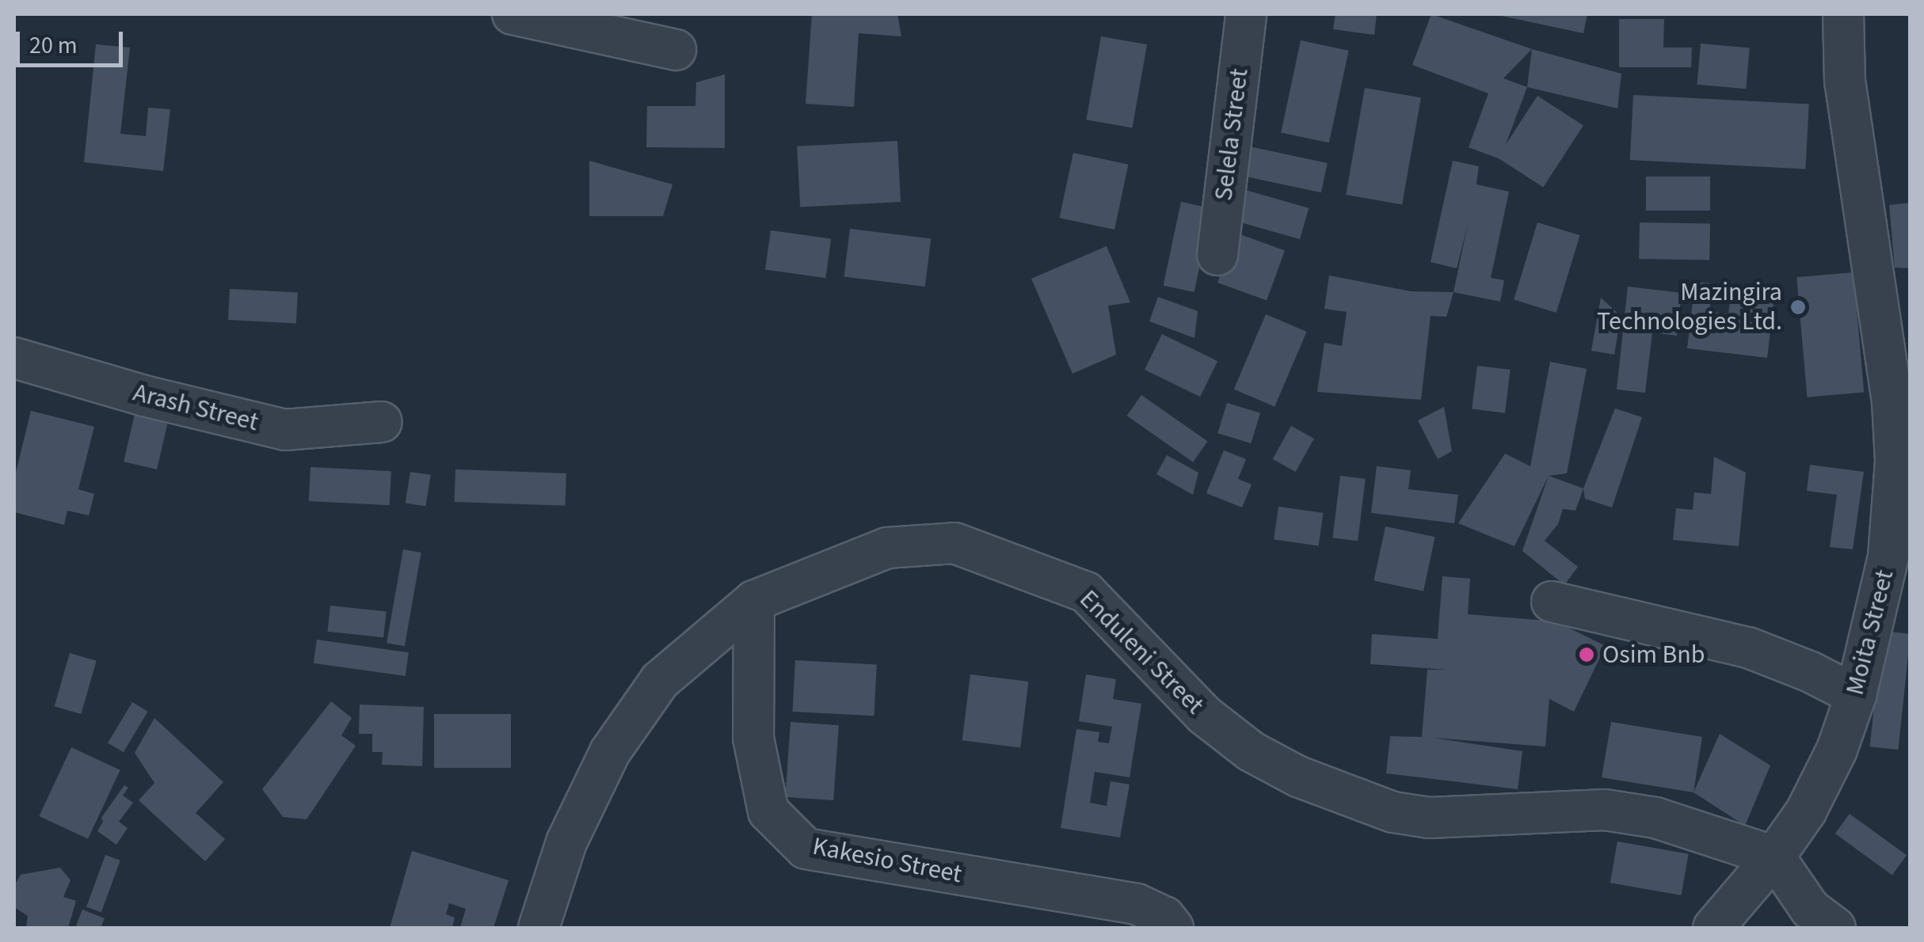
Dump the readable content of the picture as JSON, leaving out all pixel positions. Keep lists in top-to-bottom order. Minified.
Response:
{"streets":{"street":["Selela Street","Arash Street","Moita Street","Enduleni Street","Kakesio Street"]},"crossings":[["Moita Street","Enduleni Street"],["Enduleni Street","Kakesio Street"]],"places":["Mazingira Technologies Ltd.","Osim Bnb"],"scale_bar":"20 m"}
